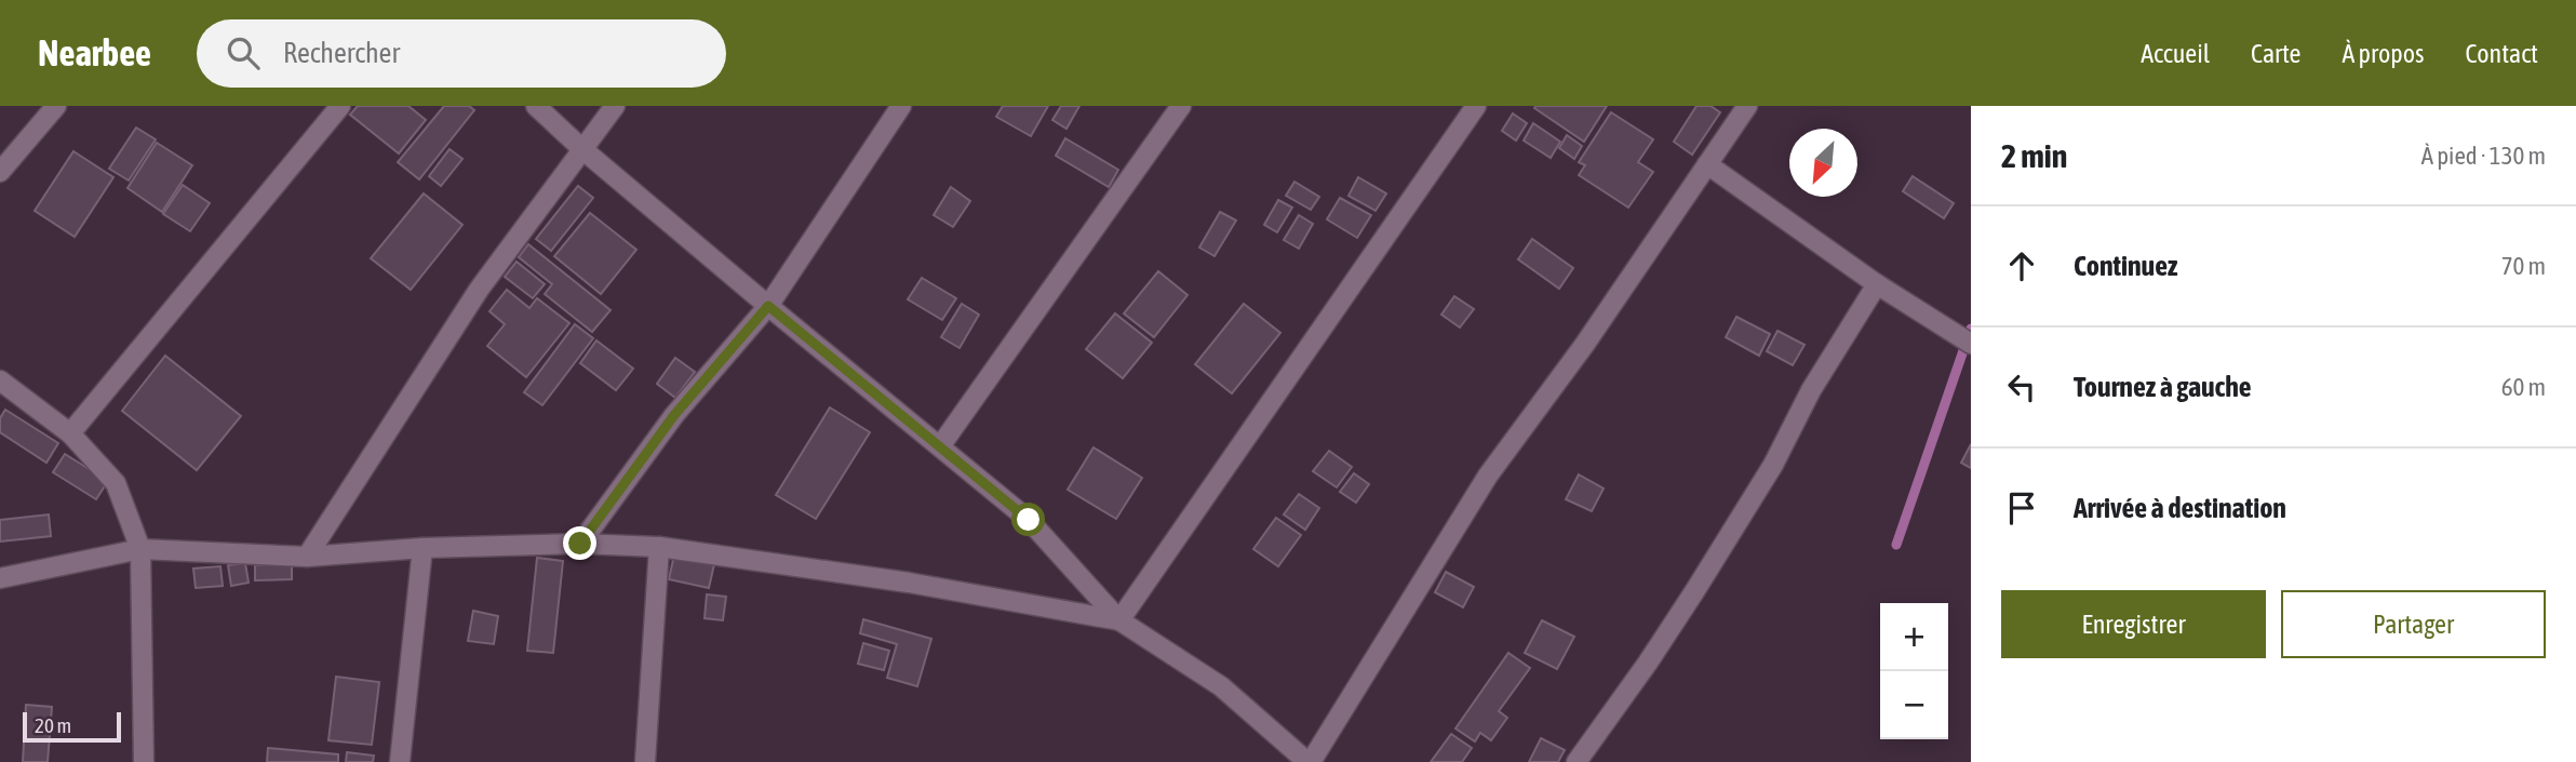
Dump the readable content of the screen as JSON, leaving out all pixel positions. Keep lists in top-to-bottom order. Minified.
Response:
{"scale_bar":"20 m","north":"bottom left","page":{"header":"Nearbee","search":"Rechercher","nav":["Accueil","Carte","À propos","Contact"],"heading":["2 min","À pied · 130 m"],"list":[["Continuez","70 m"],["Tournez à gauche","60 m"],"Arrivée à destination"],"buttons":["Enregistrer","Partager"],"map_buttons":["+","−"],"scale":"20 m"}}
